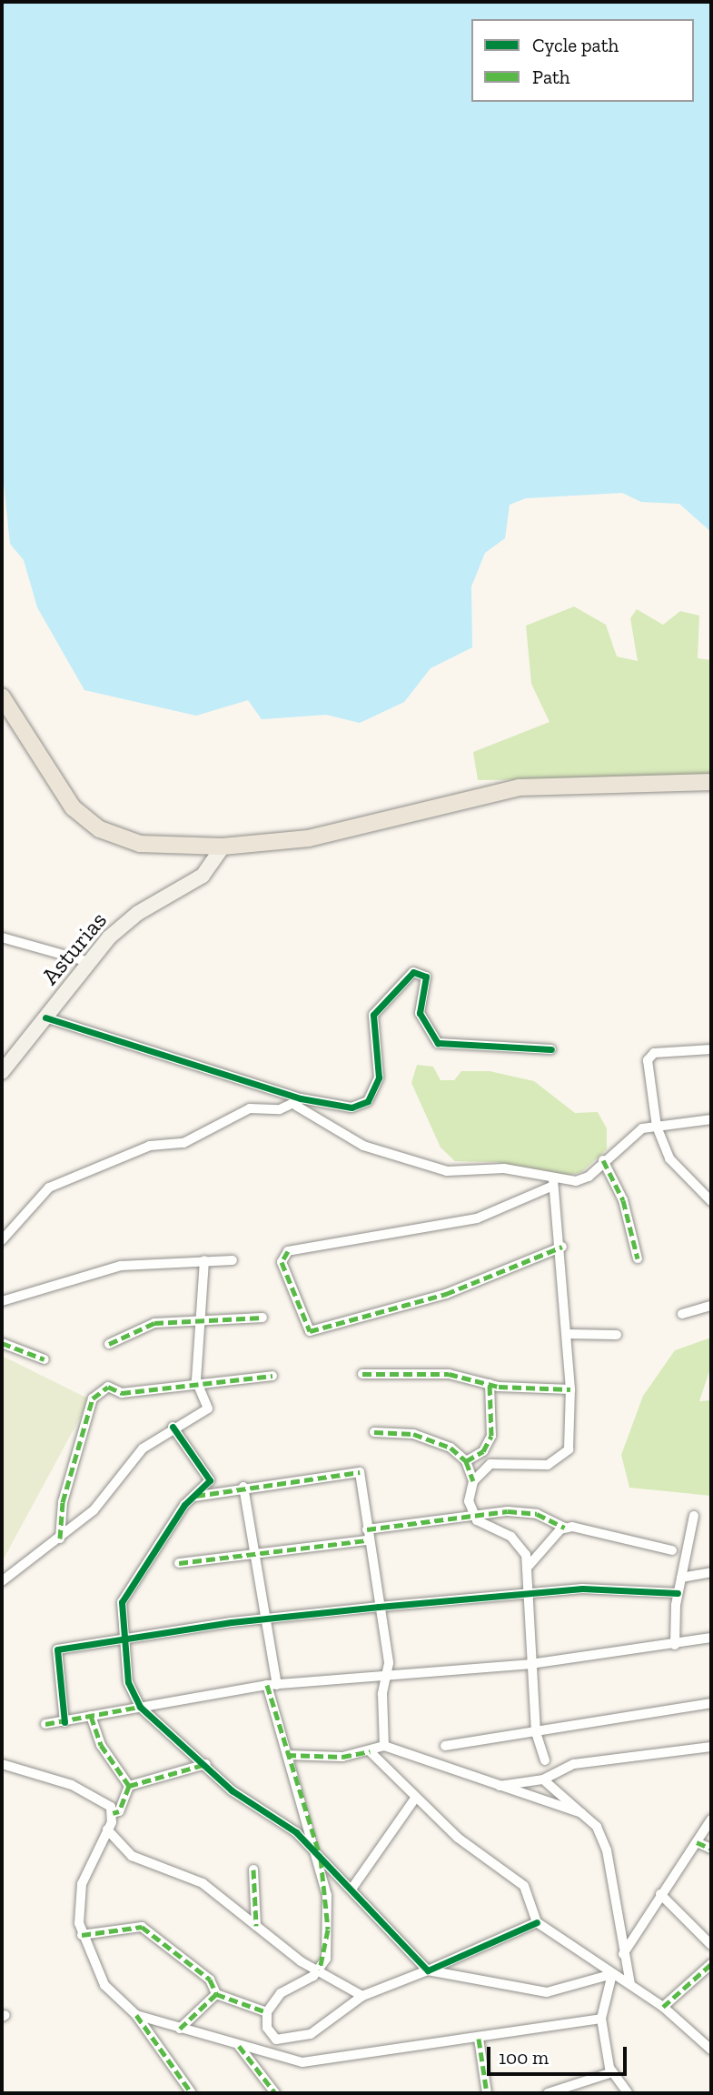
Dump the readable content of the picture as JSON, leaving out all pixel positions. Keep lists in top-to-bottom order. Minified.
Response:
{"streets":{"street":["Asturias"]},"legend":["Cycle path","Path"],"scale_bar":"100 m"}
